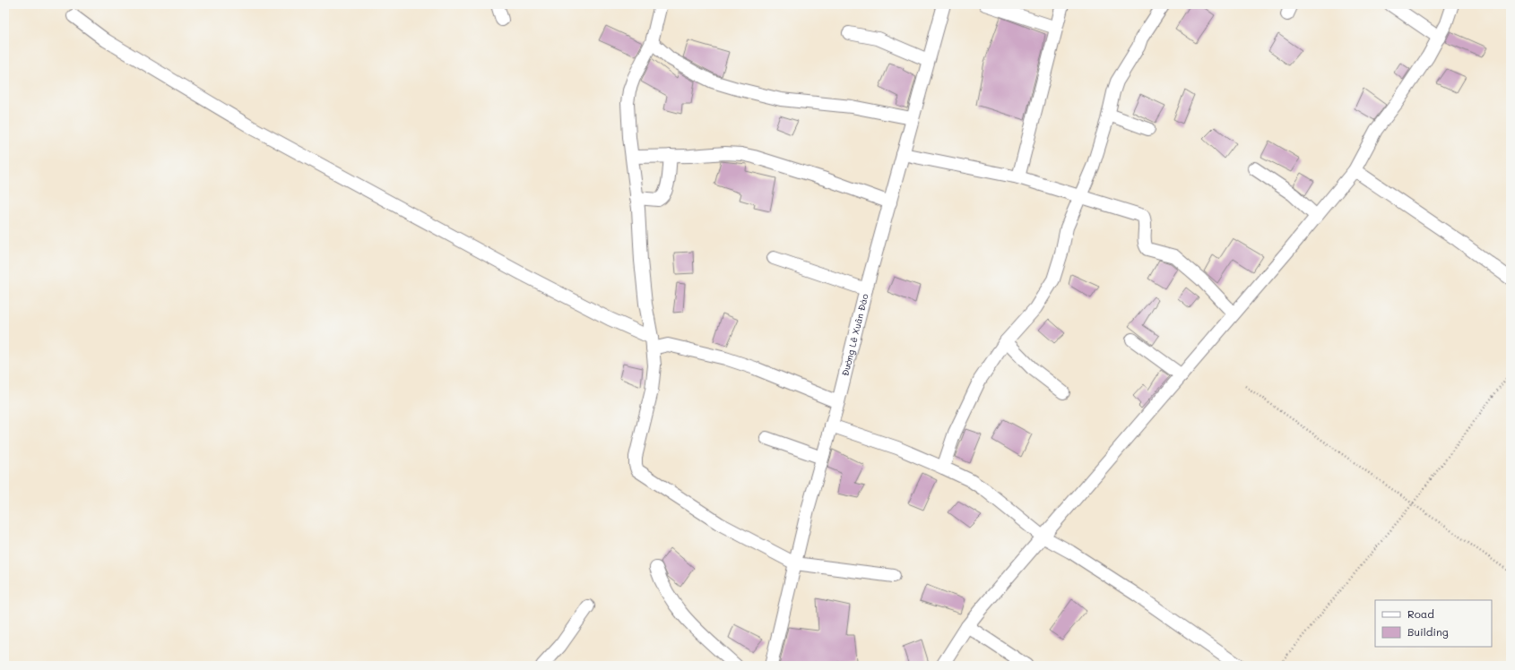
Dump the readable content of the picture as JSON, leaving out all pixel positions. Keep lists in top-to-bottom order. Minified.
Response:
{"streets":{"street":["Đường Lê Xuân Đào"]},"legend":["Road","Building"]}
